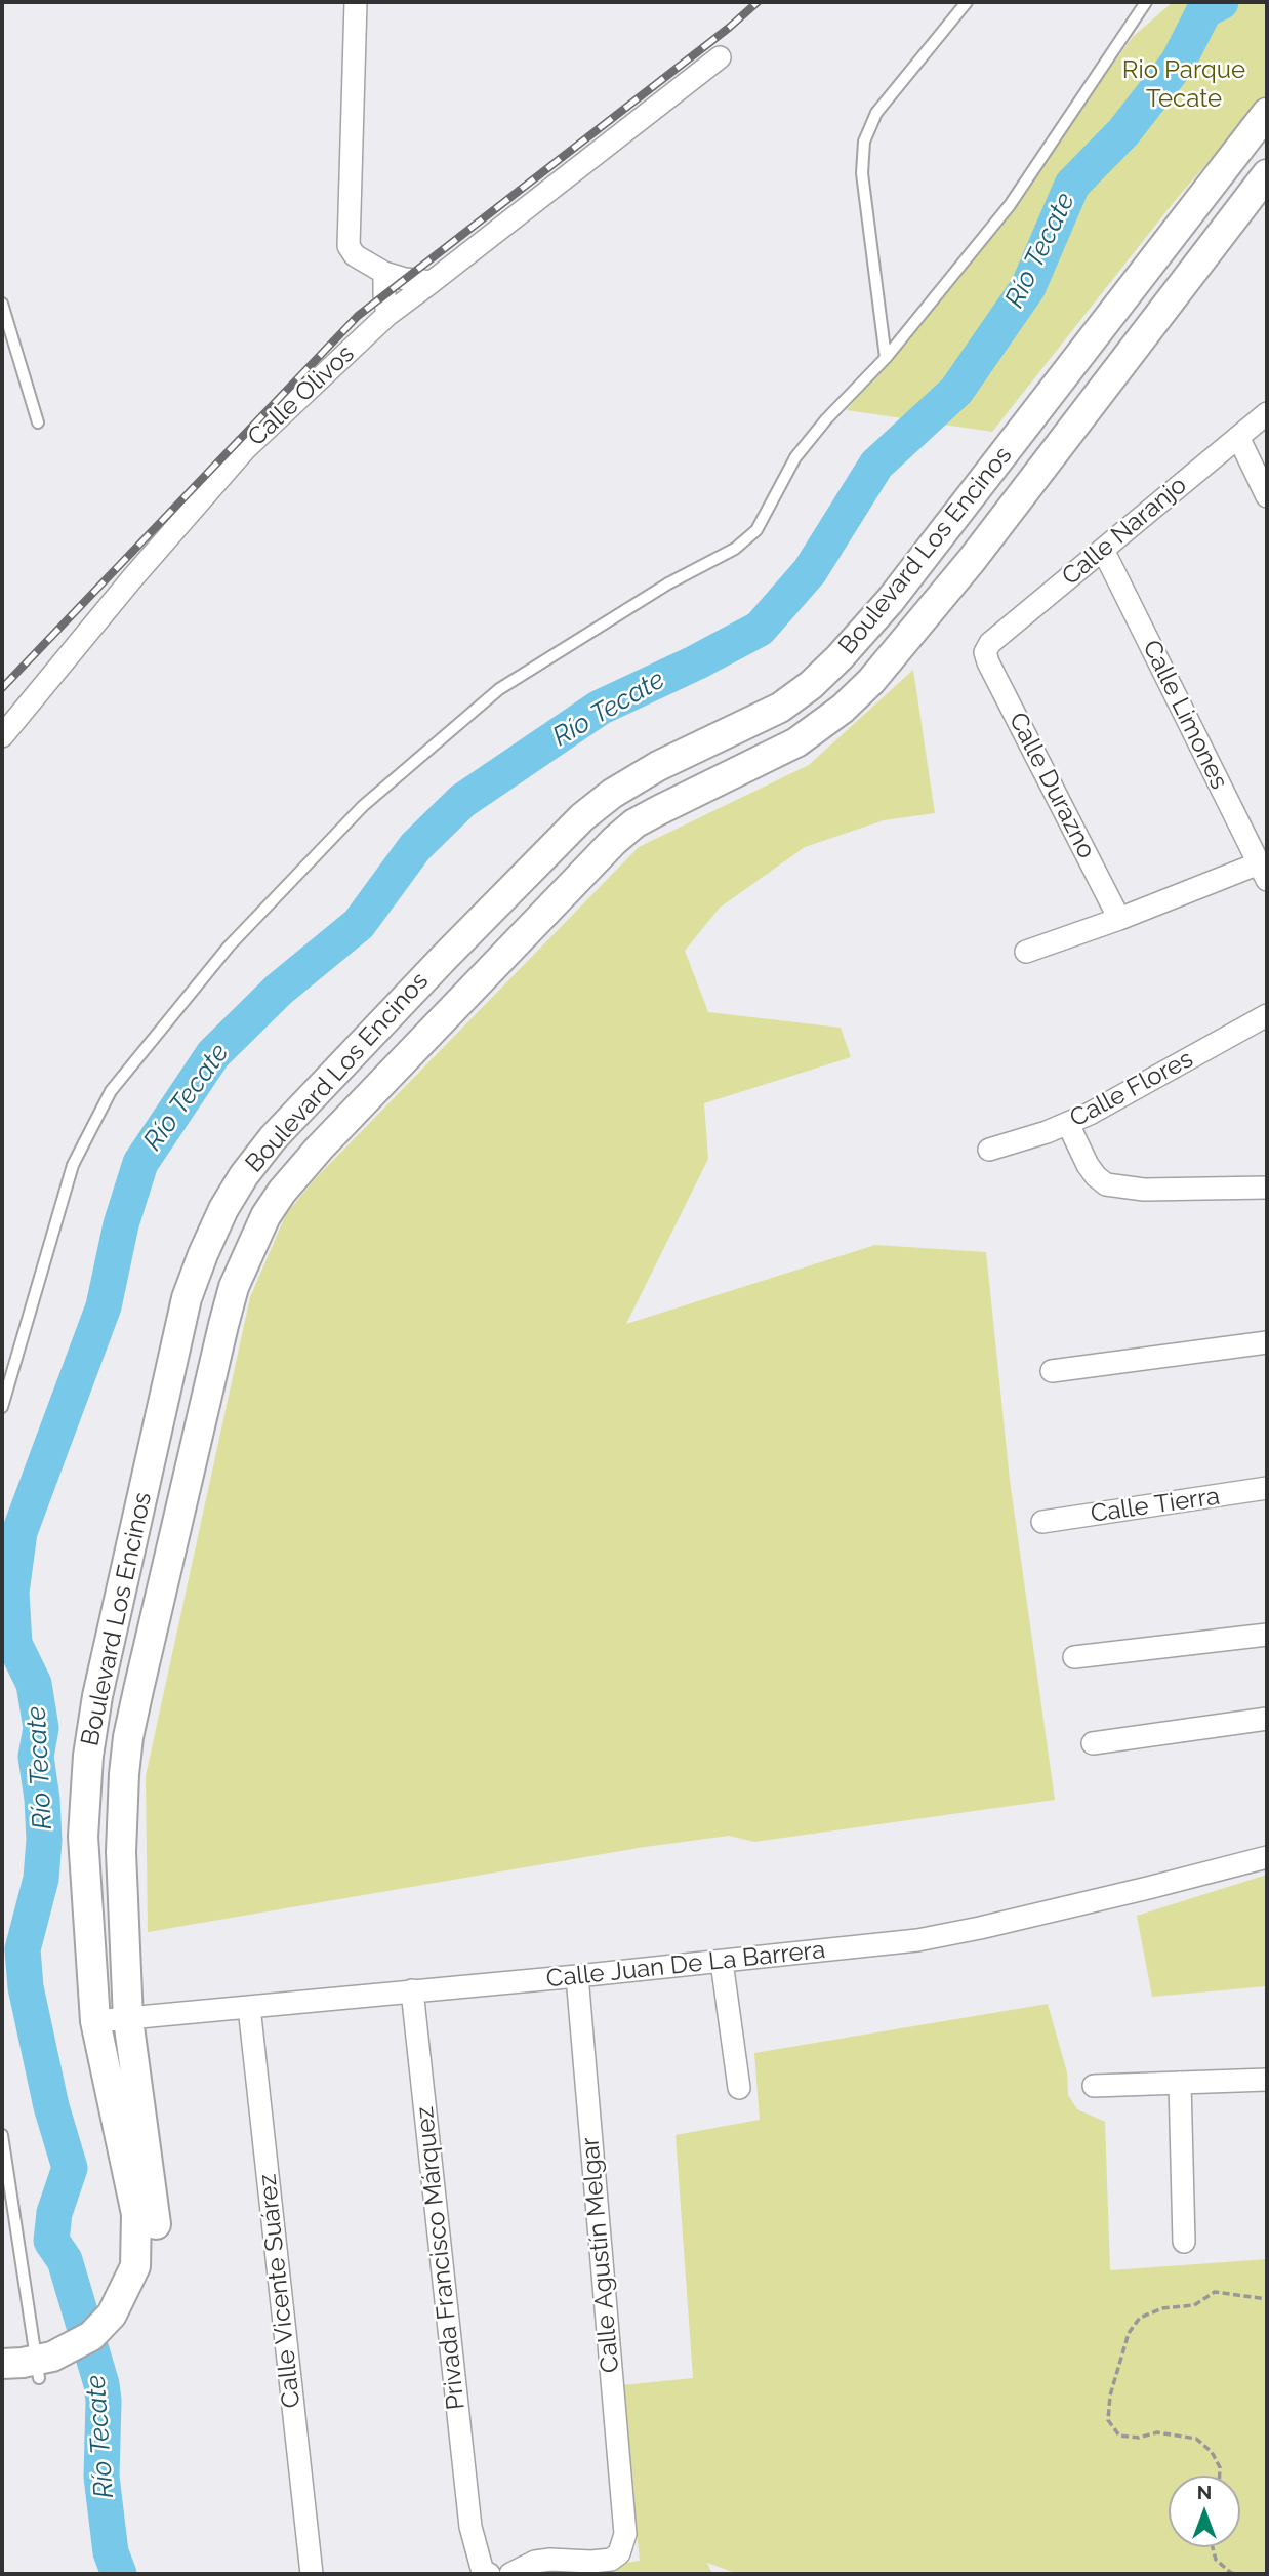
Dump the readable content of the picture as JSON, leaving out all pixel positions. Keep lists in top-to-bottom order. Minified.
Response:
{"streets":{"main road":["Boulevard Los Encinos"],"street":["Calle Olivos","Calle Naranjo","Calle Limones","Calle Durazno","Calle Flores","Calle Tierra","Calle Juan De La Barrera","Calle Agustín Melgar","Privada Francisco Márquez","Calle Vicente Suárez"]},"crossings":[["Calle Naranjo","Calle Limones"],["Calle Naranjo","Calle Durazno"],["Boulevard Los Encinos","Calle Juan De La Barrera"],["Calle Juan De La Barrera","Calle Agustín Melgar"],["Calle Juan De La Barrera","Privada Francisco Márquez"],["Calle Juan De La Barrera","Calle Vicente Suárez"]],"water":["Río Tecate"],"parks":["Rio Parque Tecate"],"north":"top"}
